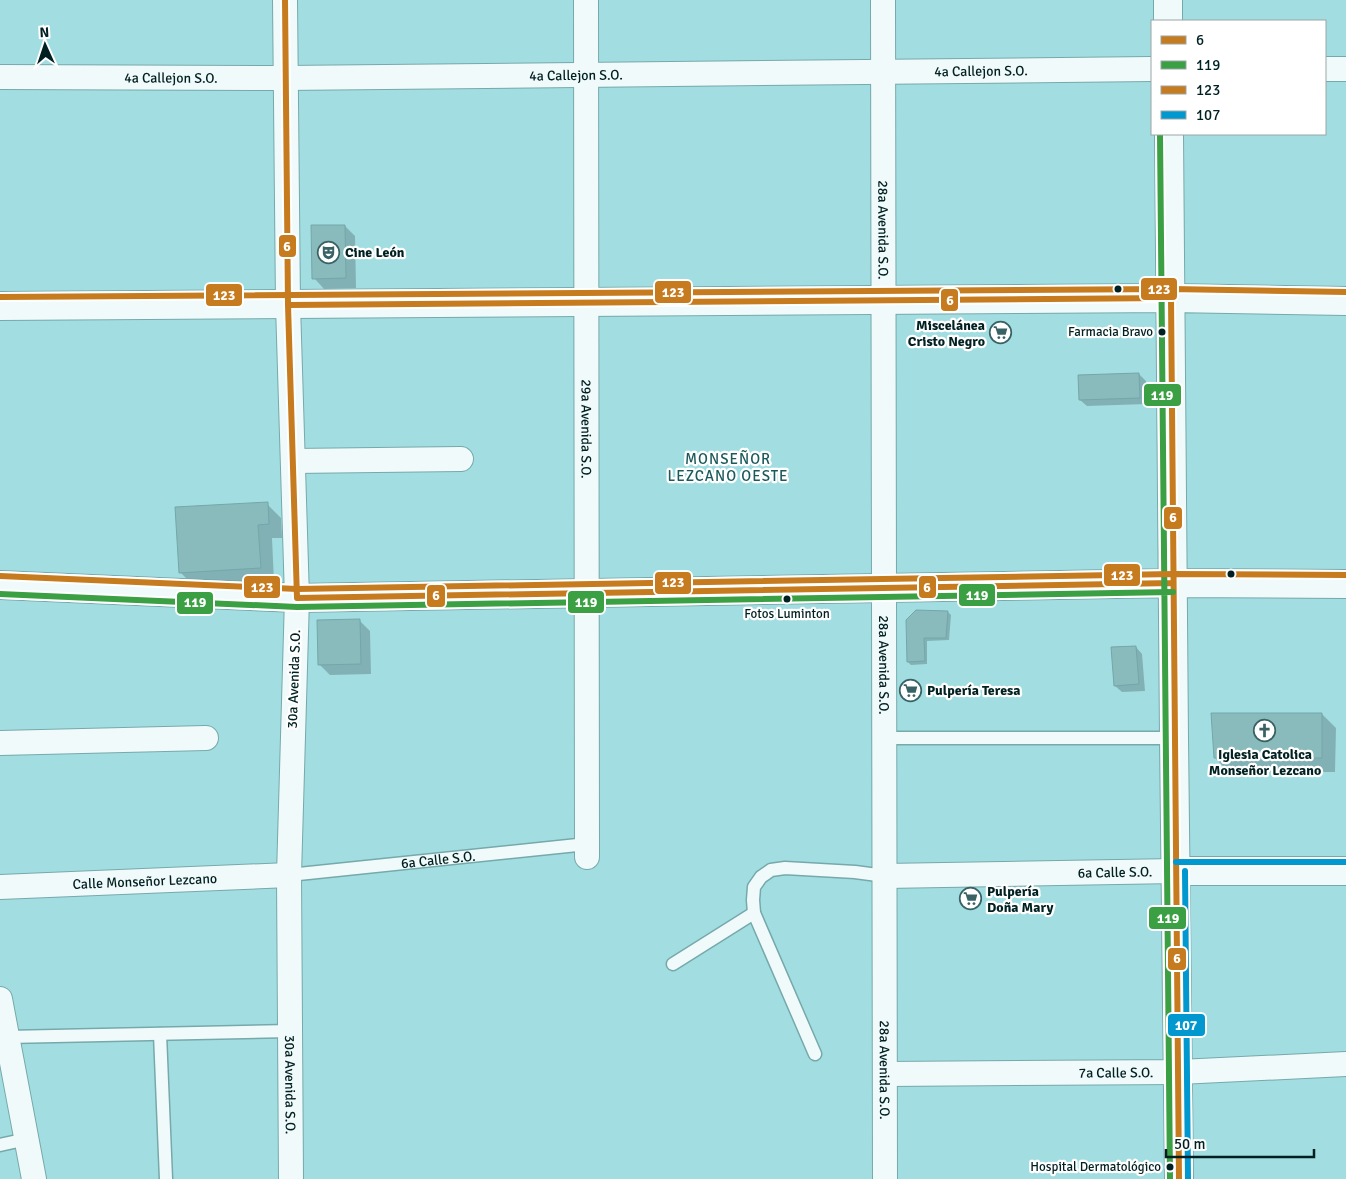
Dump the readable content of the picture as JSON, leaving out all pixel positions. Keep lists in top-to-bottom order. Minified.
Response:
{"streets":{"street":["4a Callejon S.O.","28a Avenida S.O.","29a Avenida S.O.","30a Avenida S.O.","6a Calle S.O.","Calle Monseñor Lezcano","7a Calle S.O."]},"crossings":[["4a Callejon S.O.","28a Avenida S.O."],["4a Callejon S.O.","29a Avenida S.O."],["4a Callejon S.O.","30a Avenida S.O."],["28a Avenida S.O.","6a Calle S.O."],["28a Avenida S.O.","7a Calle S.O."],["29a Avenida S.O.","6a Calle S.O."],["30a Avenida S.O.","6a Calle S.O."],["30a Avenida S.O.","Calle Monseñor Lezcano"],["6a Calle S.O.","Calle Monseñor Lezcano"]],"districts":["MONSEÑOR LEZCANO OESTE"],"places":{"theatre":["Cine León"],"other":["Farmacia Bravo","Fotos Luminton","Hospital Dermatológico"],"supermarket":["Miscelánea Cristo Negro","Pulpería Teresa","Pulpería Doña Mary"],"church":["Iglesia Catolica Monseñor Lezcano"]},"lines":["transit line 6","transit line 119","transit line 123","transit line 107"],"legend":["6","119","123","107"],"scale_bar":"50 m","north":"top"}
